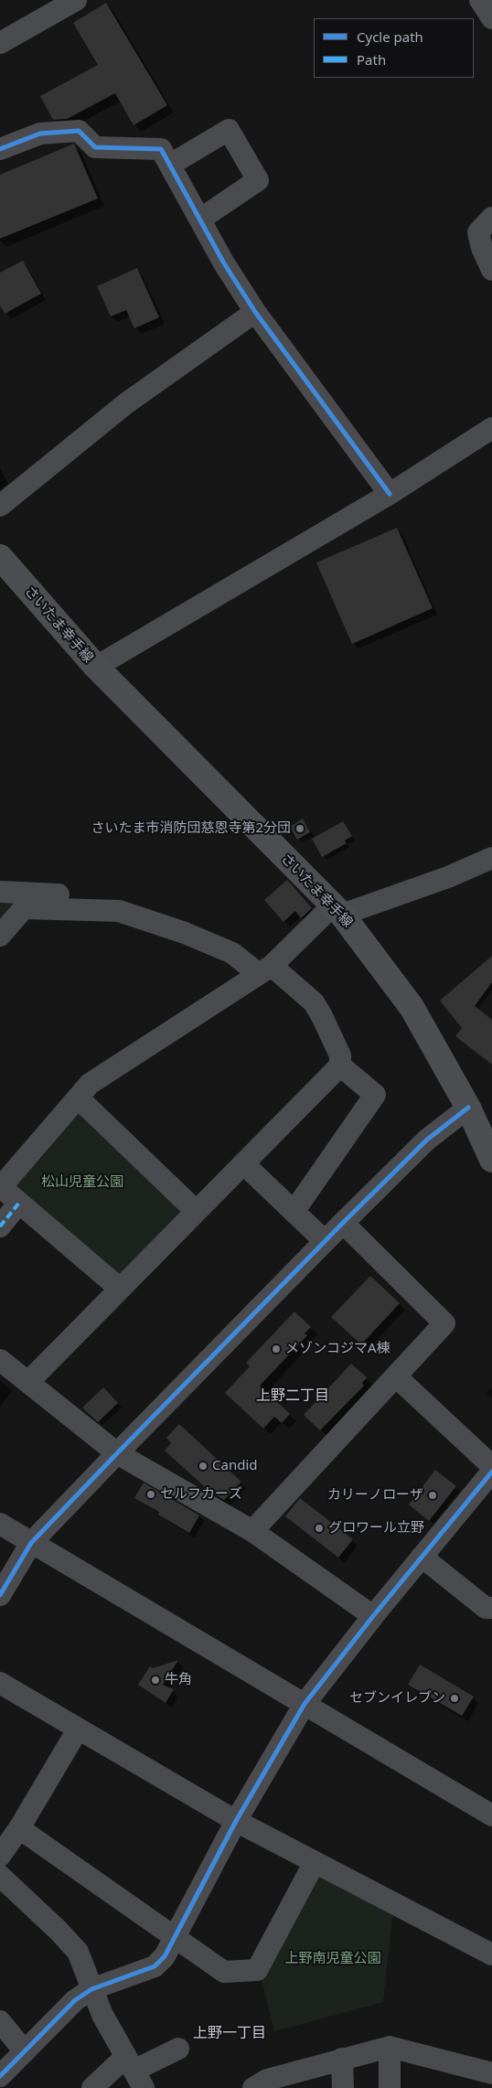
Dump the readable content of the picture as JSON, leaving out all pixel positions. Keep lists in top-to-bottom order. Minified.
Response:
{"streets":{"main road":["さいたま幸手線"]},"districts":["上野二丁目","上野一丁目"],"parks":["松山児童公園","上野南児童公園"],"places":["さいたま市消防団慈恩寺第2分団","メゾンコジマA棟","Candid","セルフカーズ","カリーノローザ","グロワール立野","牛角","セブンイレブン"],"legend":["Cycle path","Path"]}
